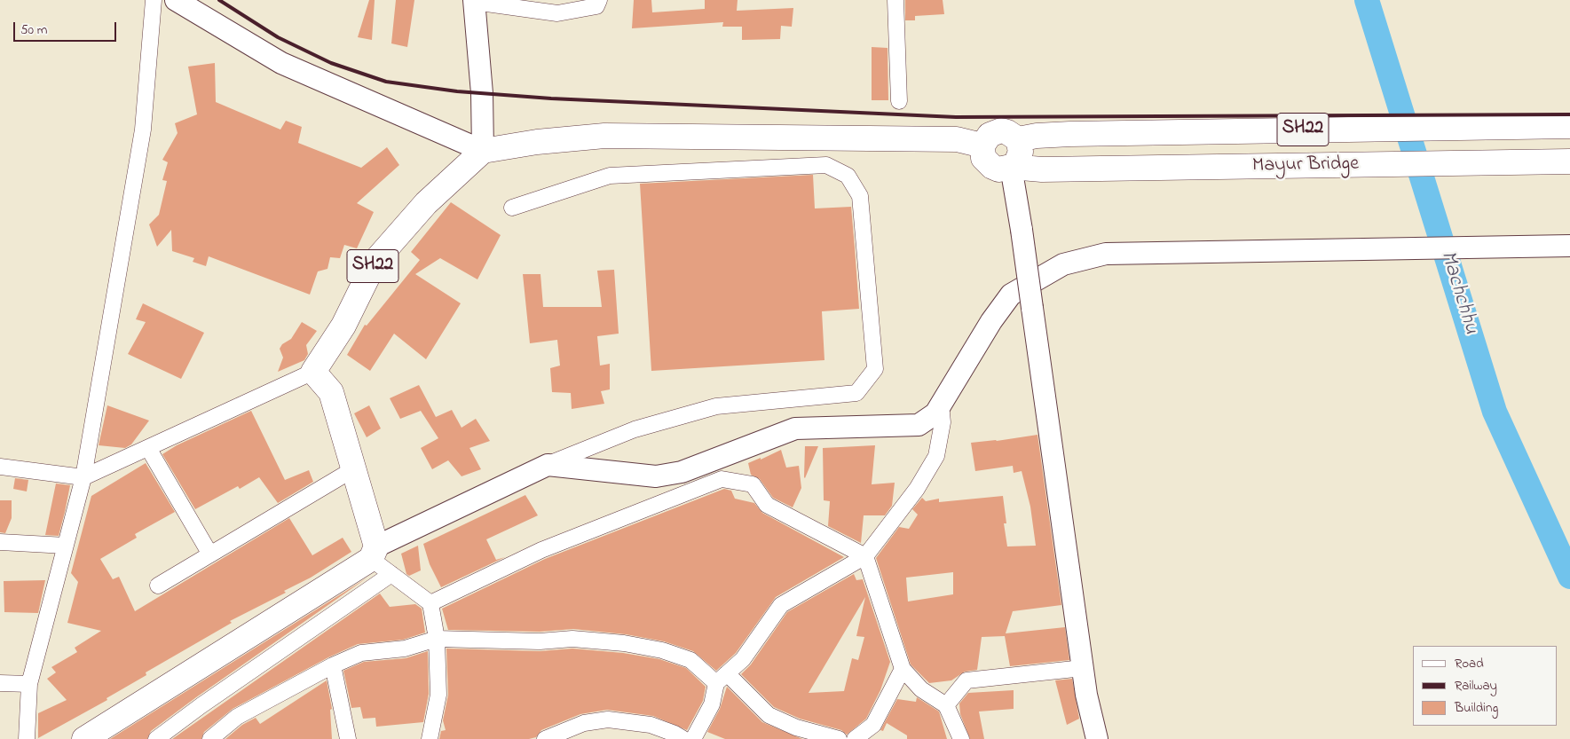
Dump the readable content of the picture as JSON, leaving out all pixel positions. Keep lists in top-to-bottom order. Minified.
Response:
{"streets":{"main road":["SH22","Mayur Bridge"]},"crossings":[["SH22","Mayur Bridge"]],"water":["Machchhu"],"legend":["Road","Railway","Building"],"scale_bar":"50 m"}
